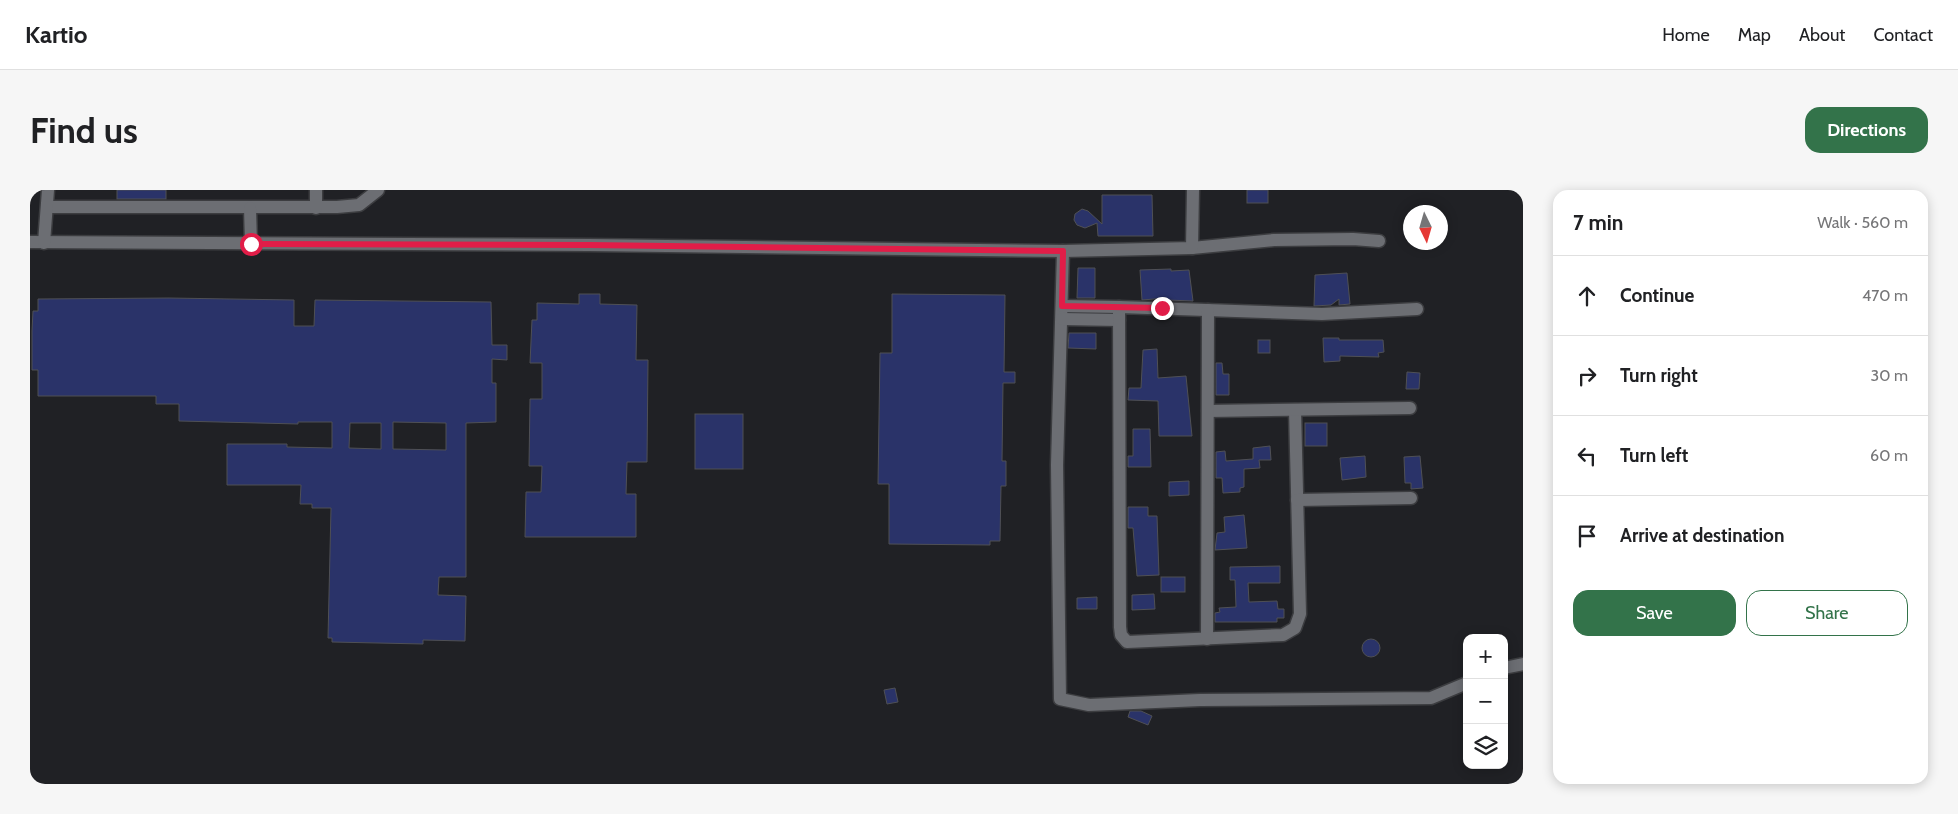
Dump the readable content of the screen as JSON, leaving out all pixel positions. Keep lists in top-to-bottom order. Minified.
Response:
{"north":"bottom","page":{"header":"Kartio","nav":["Home","Map","About","Contact"],"buttons":["Directions",["Save","Share"]],"title":"Find us","heading":["7 min","Walk · 560 m"],"list":[["Continue","470 m"],["Turn right","30 m"],["Turn left","60 m"],"Arrive at destination"],"map_buttons":["+","−"]}}
